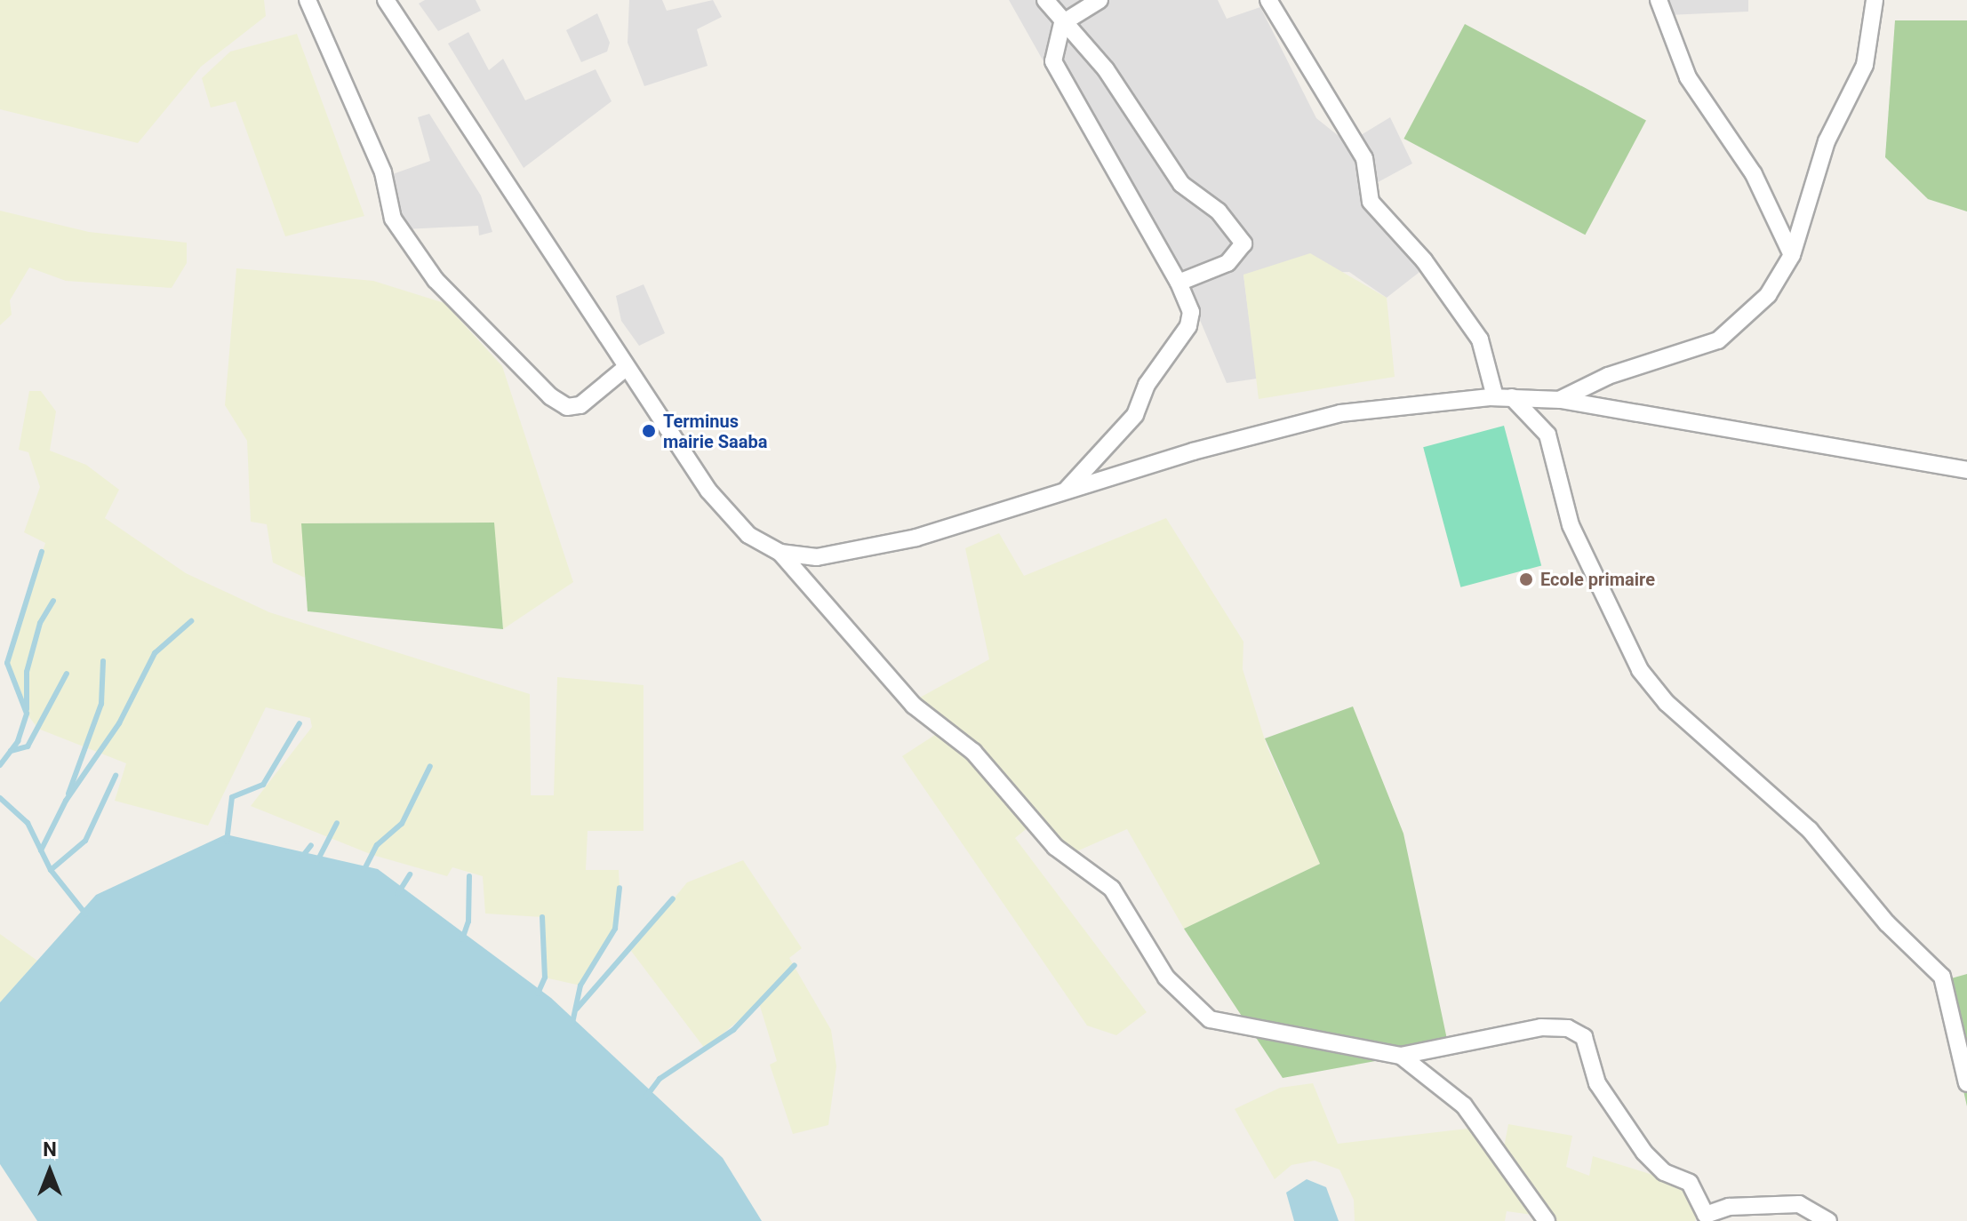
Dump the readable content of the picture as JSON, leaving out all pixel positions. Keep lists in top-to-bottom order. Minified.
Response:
{"places":["Terminus mairie Saaba","Ecole primaire"],"north":"top"}
